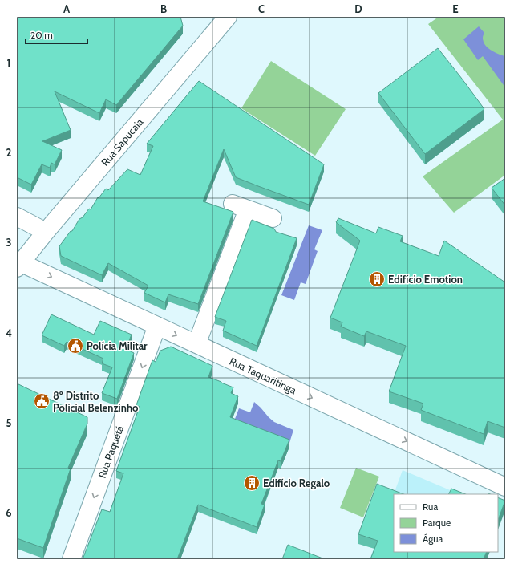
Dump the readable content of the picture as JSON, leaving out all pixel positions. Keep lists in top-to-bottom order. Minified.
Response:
{"streets":{"street":["Rua Sapucaia","Rua Taquaritinga","Rua Paquetá"]},"crossings":[["Rua Sapucaia","Rua Taquaritinga"],["Rua Taquaritinga","Rua Paquetá"]],"one_way":["Rua Taquaritinga","Rua Paquetá"],"places":{"building":["Edifício Emotion","Edifício Regalo"],"public building":["Polícia Militar","8º Distrito Policial Belenzinho"]},"legend":["Rua","Parque","Água"],"scale_bar":"20 m","grid":{"columns":["A","B","C","D","E"],"rows":["1","2","3","4","5","6"]}}
